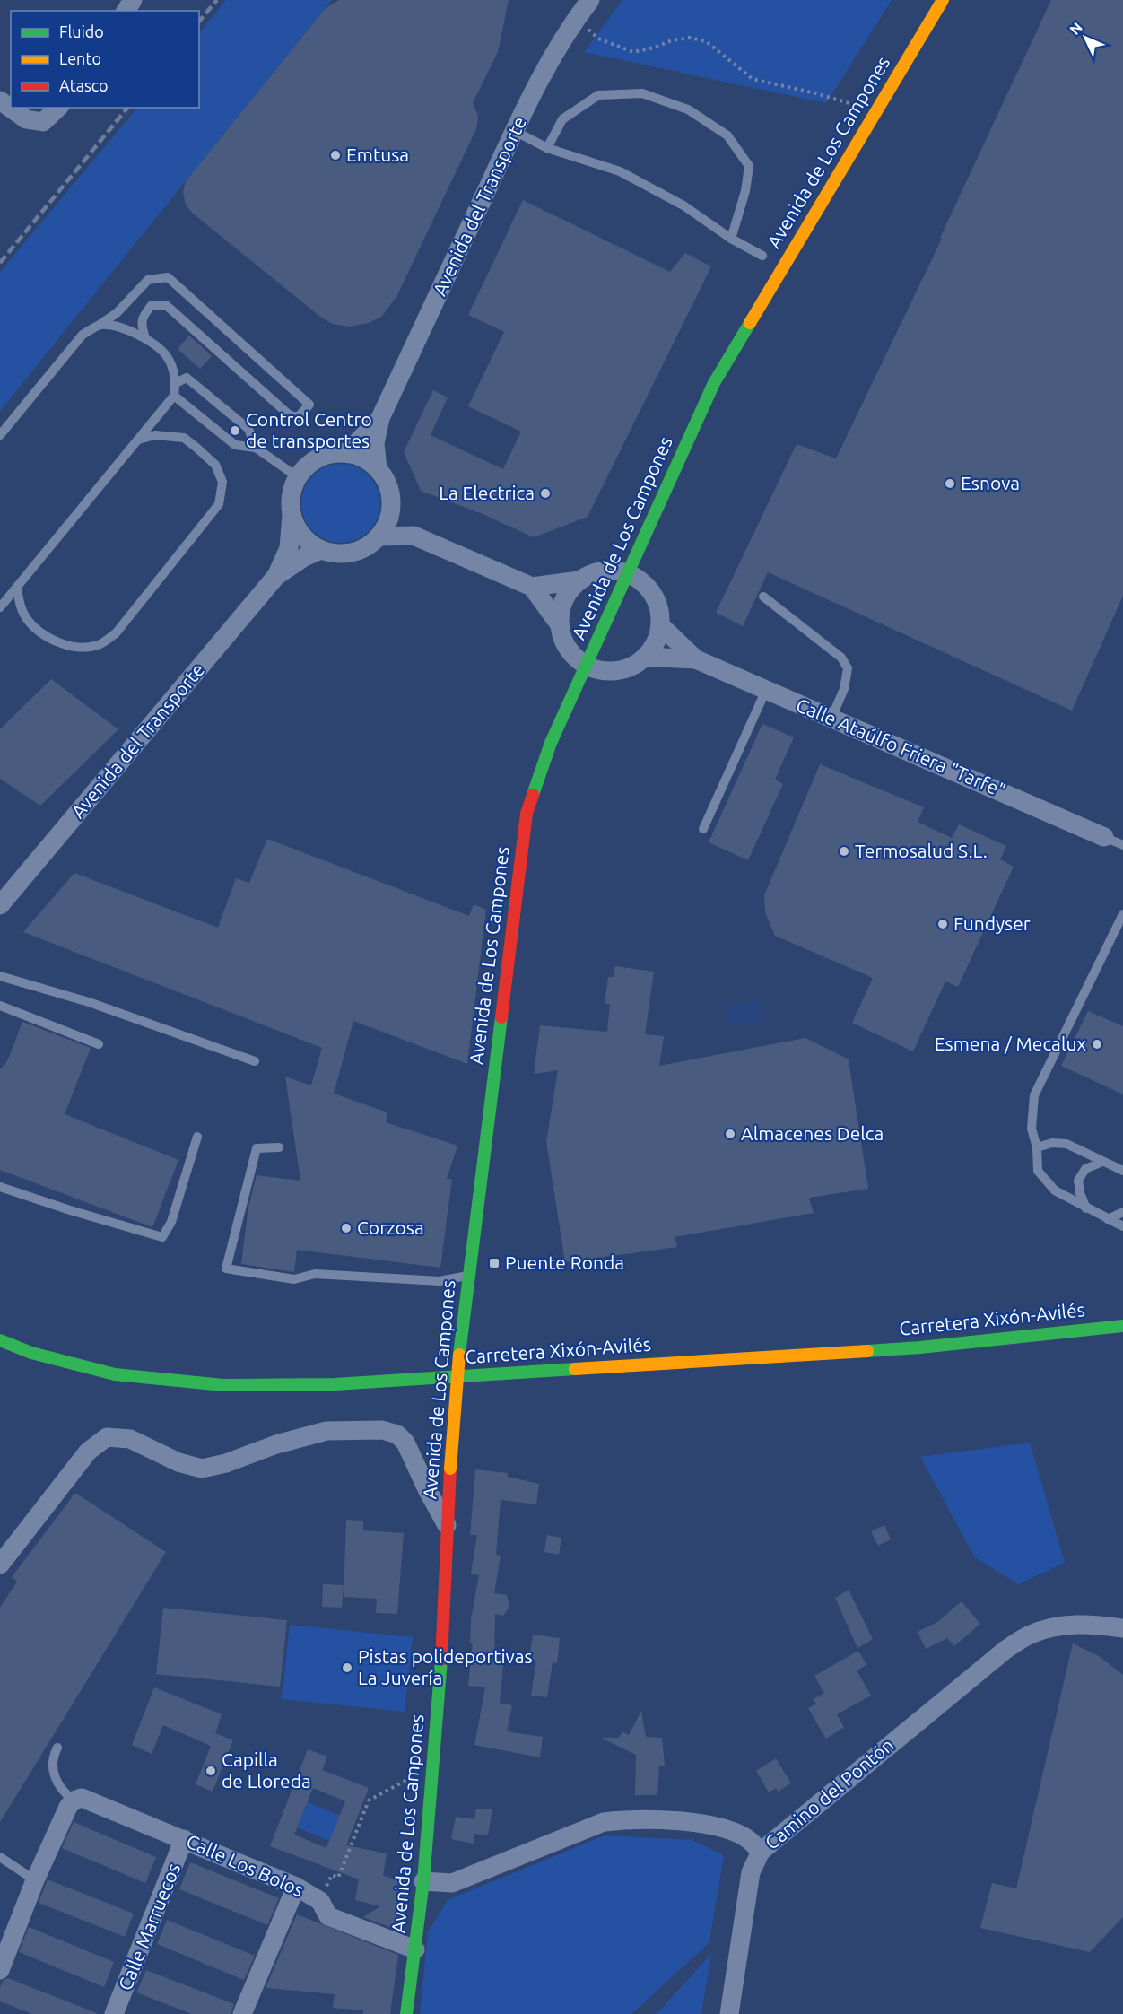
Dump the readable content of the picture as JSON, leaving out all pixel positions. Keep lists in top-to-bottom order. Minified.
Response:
{"streets":{"main road":["Avenida de Los Campones","Carretera Xixón-Avilés"],"street":["Avenida del Transporte","Calle Ataúlfo Friera \"Tarfe\"","Camino del Pontón","Calle Los Bolos","Calle Marruecos"]},"crossings":[["Avenida de Los Campones","Camino del Pontón"],["Avenida de Los Campones","Calle Los Bolos"],["Calle Los Bolos","Calle Marruecos"]],"places":{"other":["Emtusa","Control Centro de transportes","Esnova","La Electrica","Termosalud S.L.","Fundyser","Esmena / Mecalux","Almacenes Delca","Corzosa","Pistas polideportivas La Juvería","Capilla de Lloreda"],"transit":["Puente Ronda"]},"legend":["Fluido","Lento","Atasco"],"north":"top left"}
